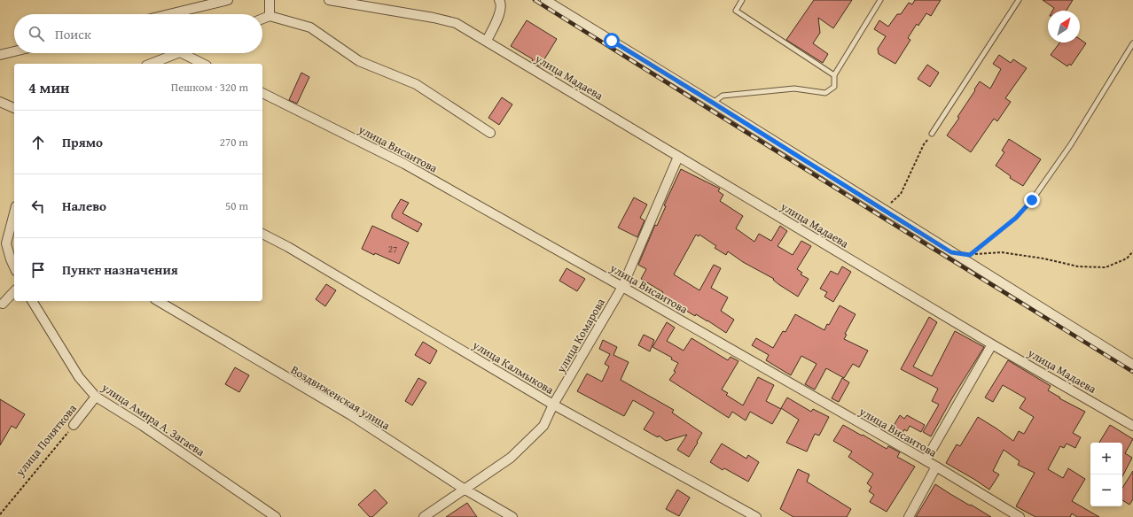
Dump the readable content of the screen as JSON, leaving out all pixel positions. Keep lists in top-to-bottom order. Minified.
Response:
{"streets":{"street":["улица Мадаева","улица Висаитова","улица Комарова","улица Калмыкова","Воздвиженская улица","улица Амира А. Загаева","улица Поняткова"]},"crossings":[["улица Мадаева","улица Комарова"],["улица Висаитова","улица Комарова"],["улица Комарова","улица Калмыкова"],["улица Комарова","Воздвиженская улица"],["улица Амира А. Загаева","улица Поняткова"]],"house_numbers":["27"],"north":"top right","page":{"search":"Поиск","heading":["4 мин","Пешком · 320 m"],"list":[["Прямо","270 m"],["Налево","50 m"],"Пункт назначения"],"map_buttons":["+","−"]}}
